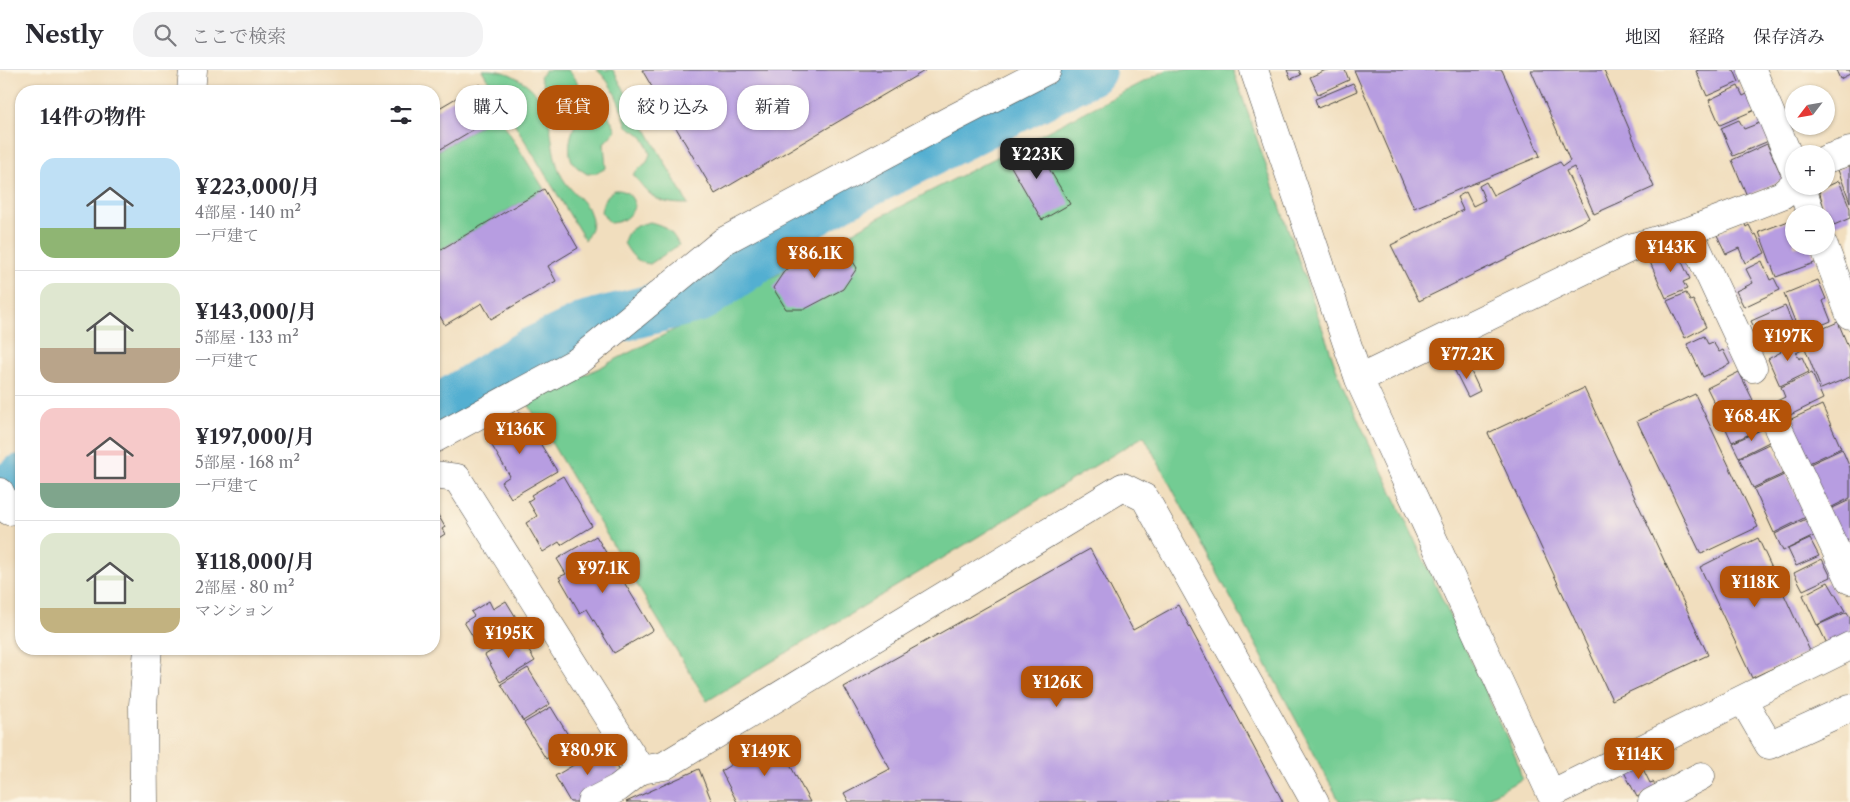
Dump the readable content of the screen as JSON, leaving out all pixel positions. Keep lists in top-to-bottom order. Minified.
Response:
{"north":"bottom left","page":{"header":"Nestly","search":"ここで検索","nav":["地図","経路","保存済み"],"map_buttons":["+","−"],"chip":["購入","賃貸","絞り込み","新着"],"heading":"14件の物件","price":["¥223K","¥143K","¥86.1K","¥197K","¥77.2K","¥68.4K","¥136K","¥97.1K","¥118K","¥195K","¥126K","¥80.9K","¥149K","¥114K"],"list":[{"name":"¥223,000/月","note":"4部屋 · 140 m² · 一戸建て"},{"name":"¥143,000/月","note":"5部屋 · 133 m² · 一戸建て"},{"name":"¥197,000/月","note":"5部屋 · 168 m² · 一戸建て"},{"name":"¥118,000/月","note":"2部屋 · 80 m² · マンション"}]}}
